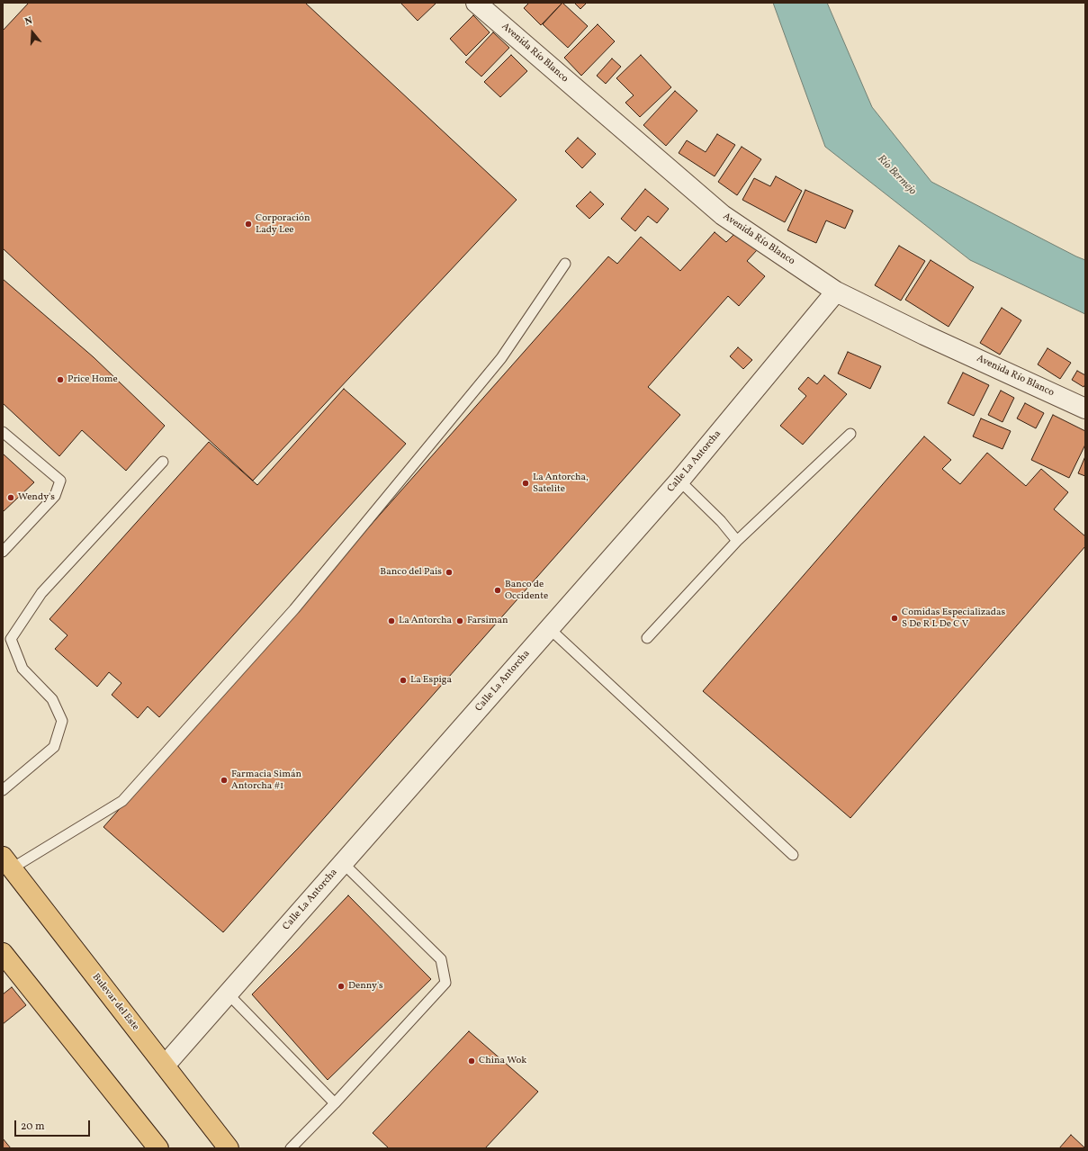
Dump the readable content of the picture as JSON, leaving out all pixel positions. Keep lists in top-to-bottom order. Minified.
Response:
{"streets":{"highway":["Bulevar del Este"],"street":["Avenida Río Blanco","Calle La Antorcha"]},"crossings":[["Avenida Río Blanco","Calle La Antorcha"],["Calle La Antorcha","Bulevar del Este"]],"water":["Río Bermejo"],"places":["Corporación Lady Lee","Price Home","La Antorcha, Satelite","Wendy's","Banco del Pais","Banco de Occidente","Comidas Especializadas S De R L De C V","La Antorcha","Farsiman","La Espiga","Farmacia Simán Antorcha #1","Denny's","China Wok"],"scale_bar":"20 m","north":"top"}
